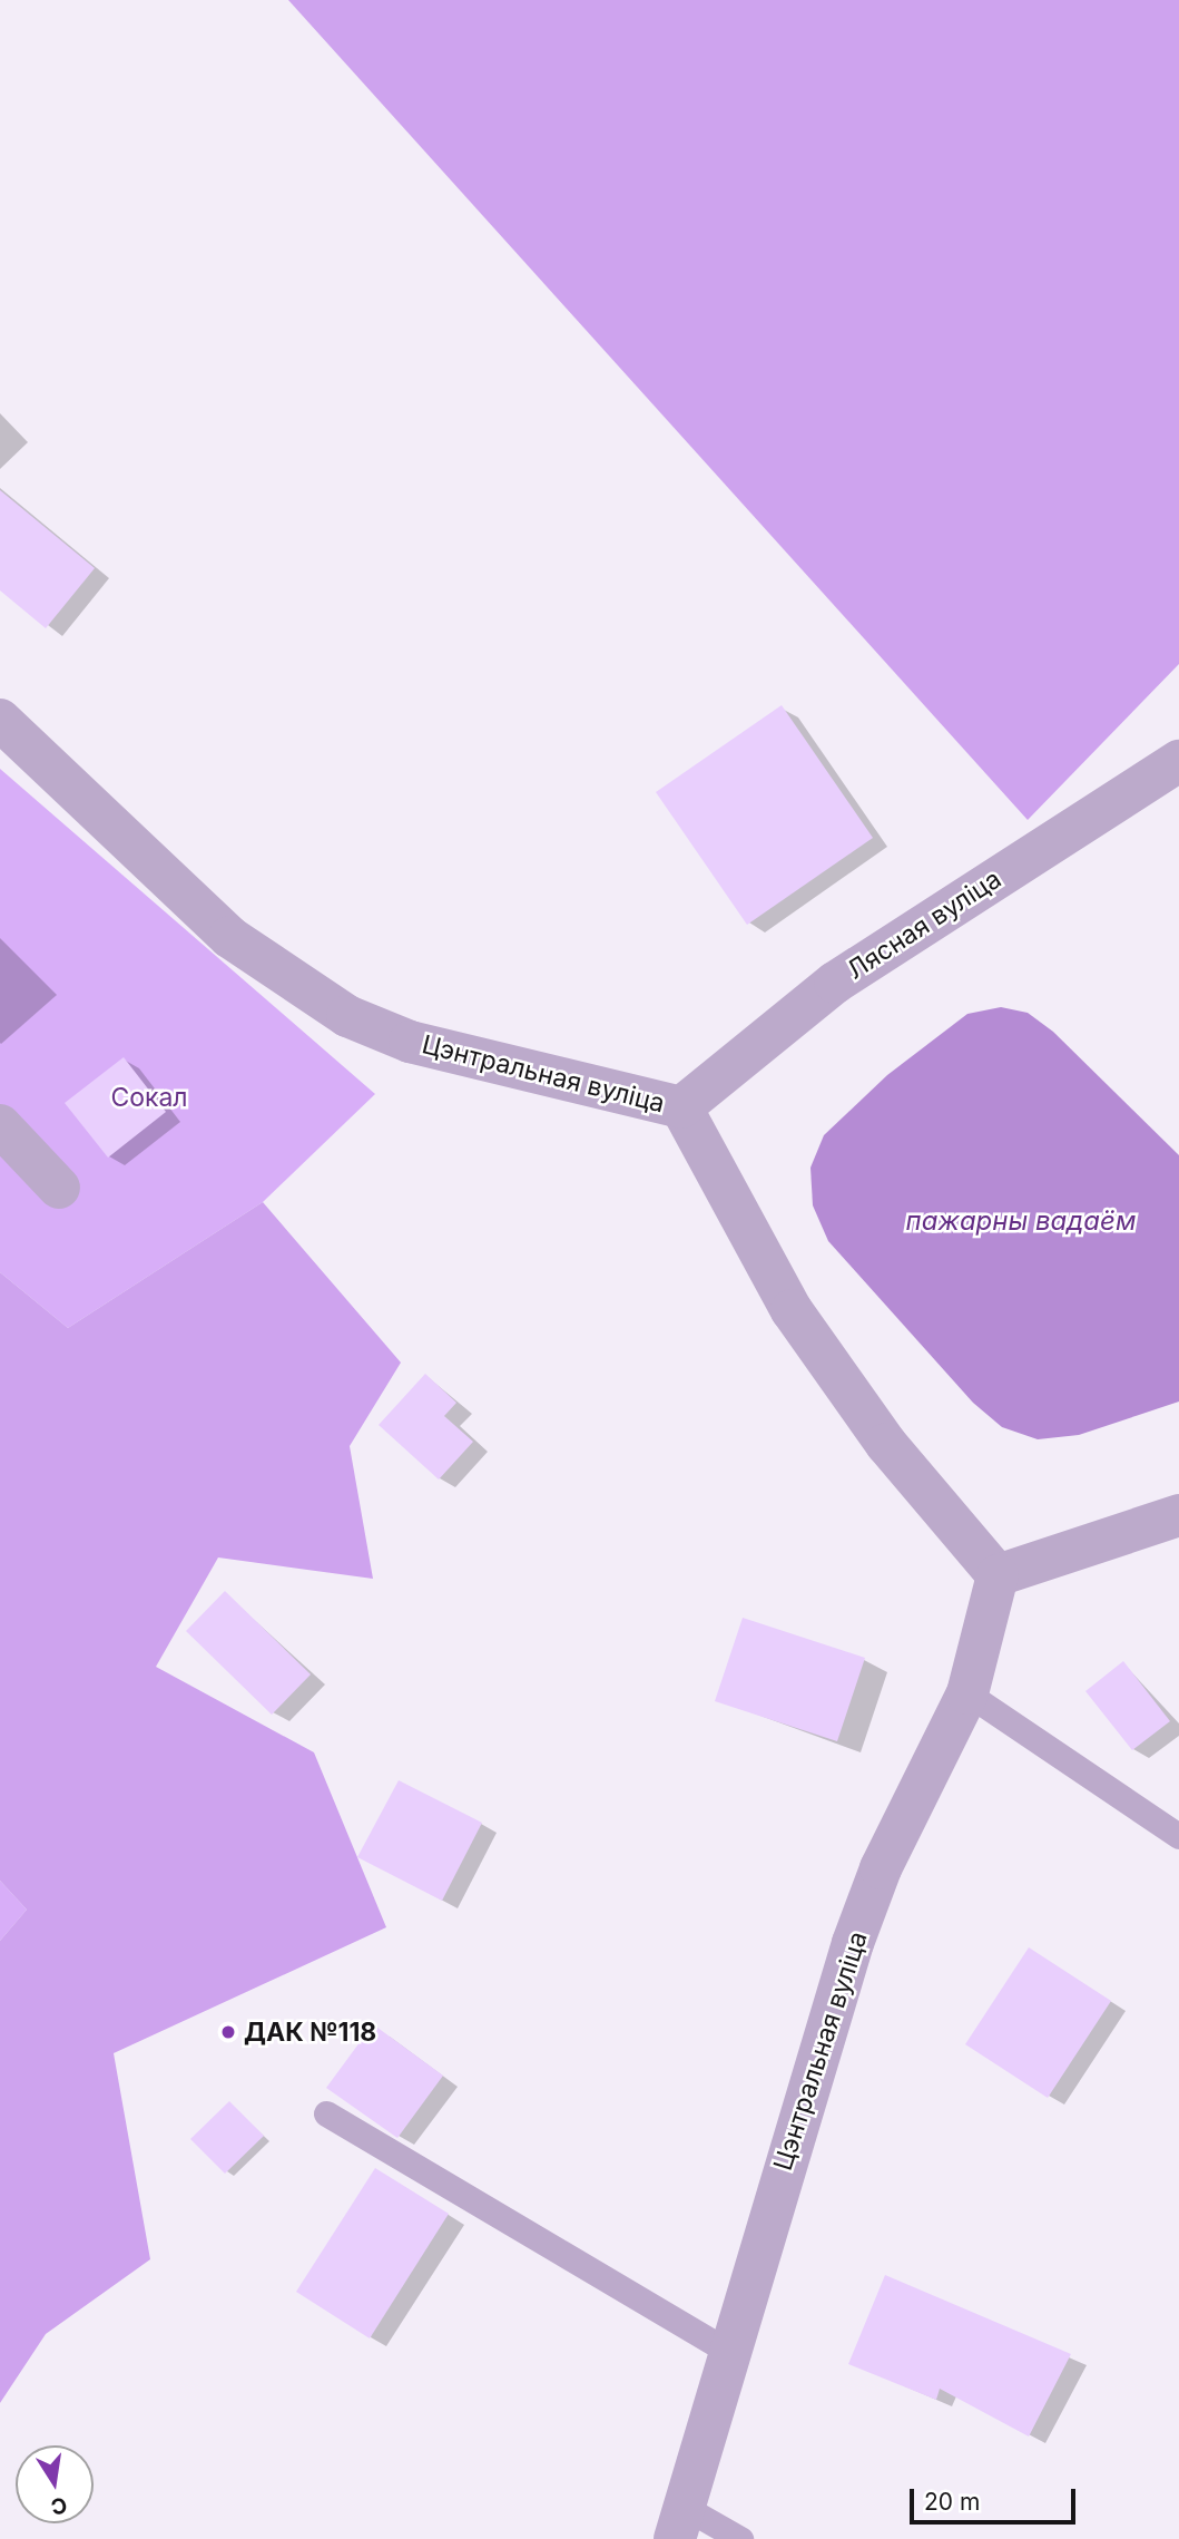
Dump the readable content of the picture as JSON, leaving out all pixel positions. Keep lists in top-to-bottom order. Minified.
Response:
{"streets":{"street":["Лясная вуліца","Цэнтральная вуліца"]},"crossings":[["Лясная вуліца","Цэнтральная вуліца"]],"water":["пажарны вадаём"],"parks":["Сокал"],"places":["ДАК №118"],"scale_bar":"20 m","north":"bottom"}
